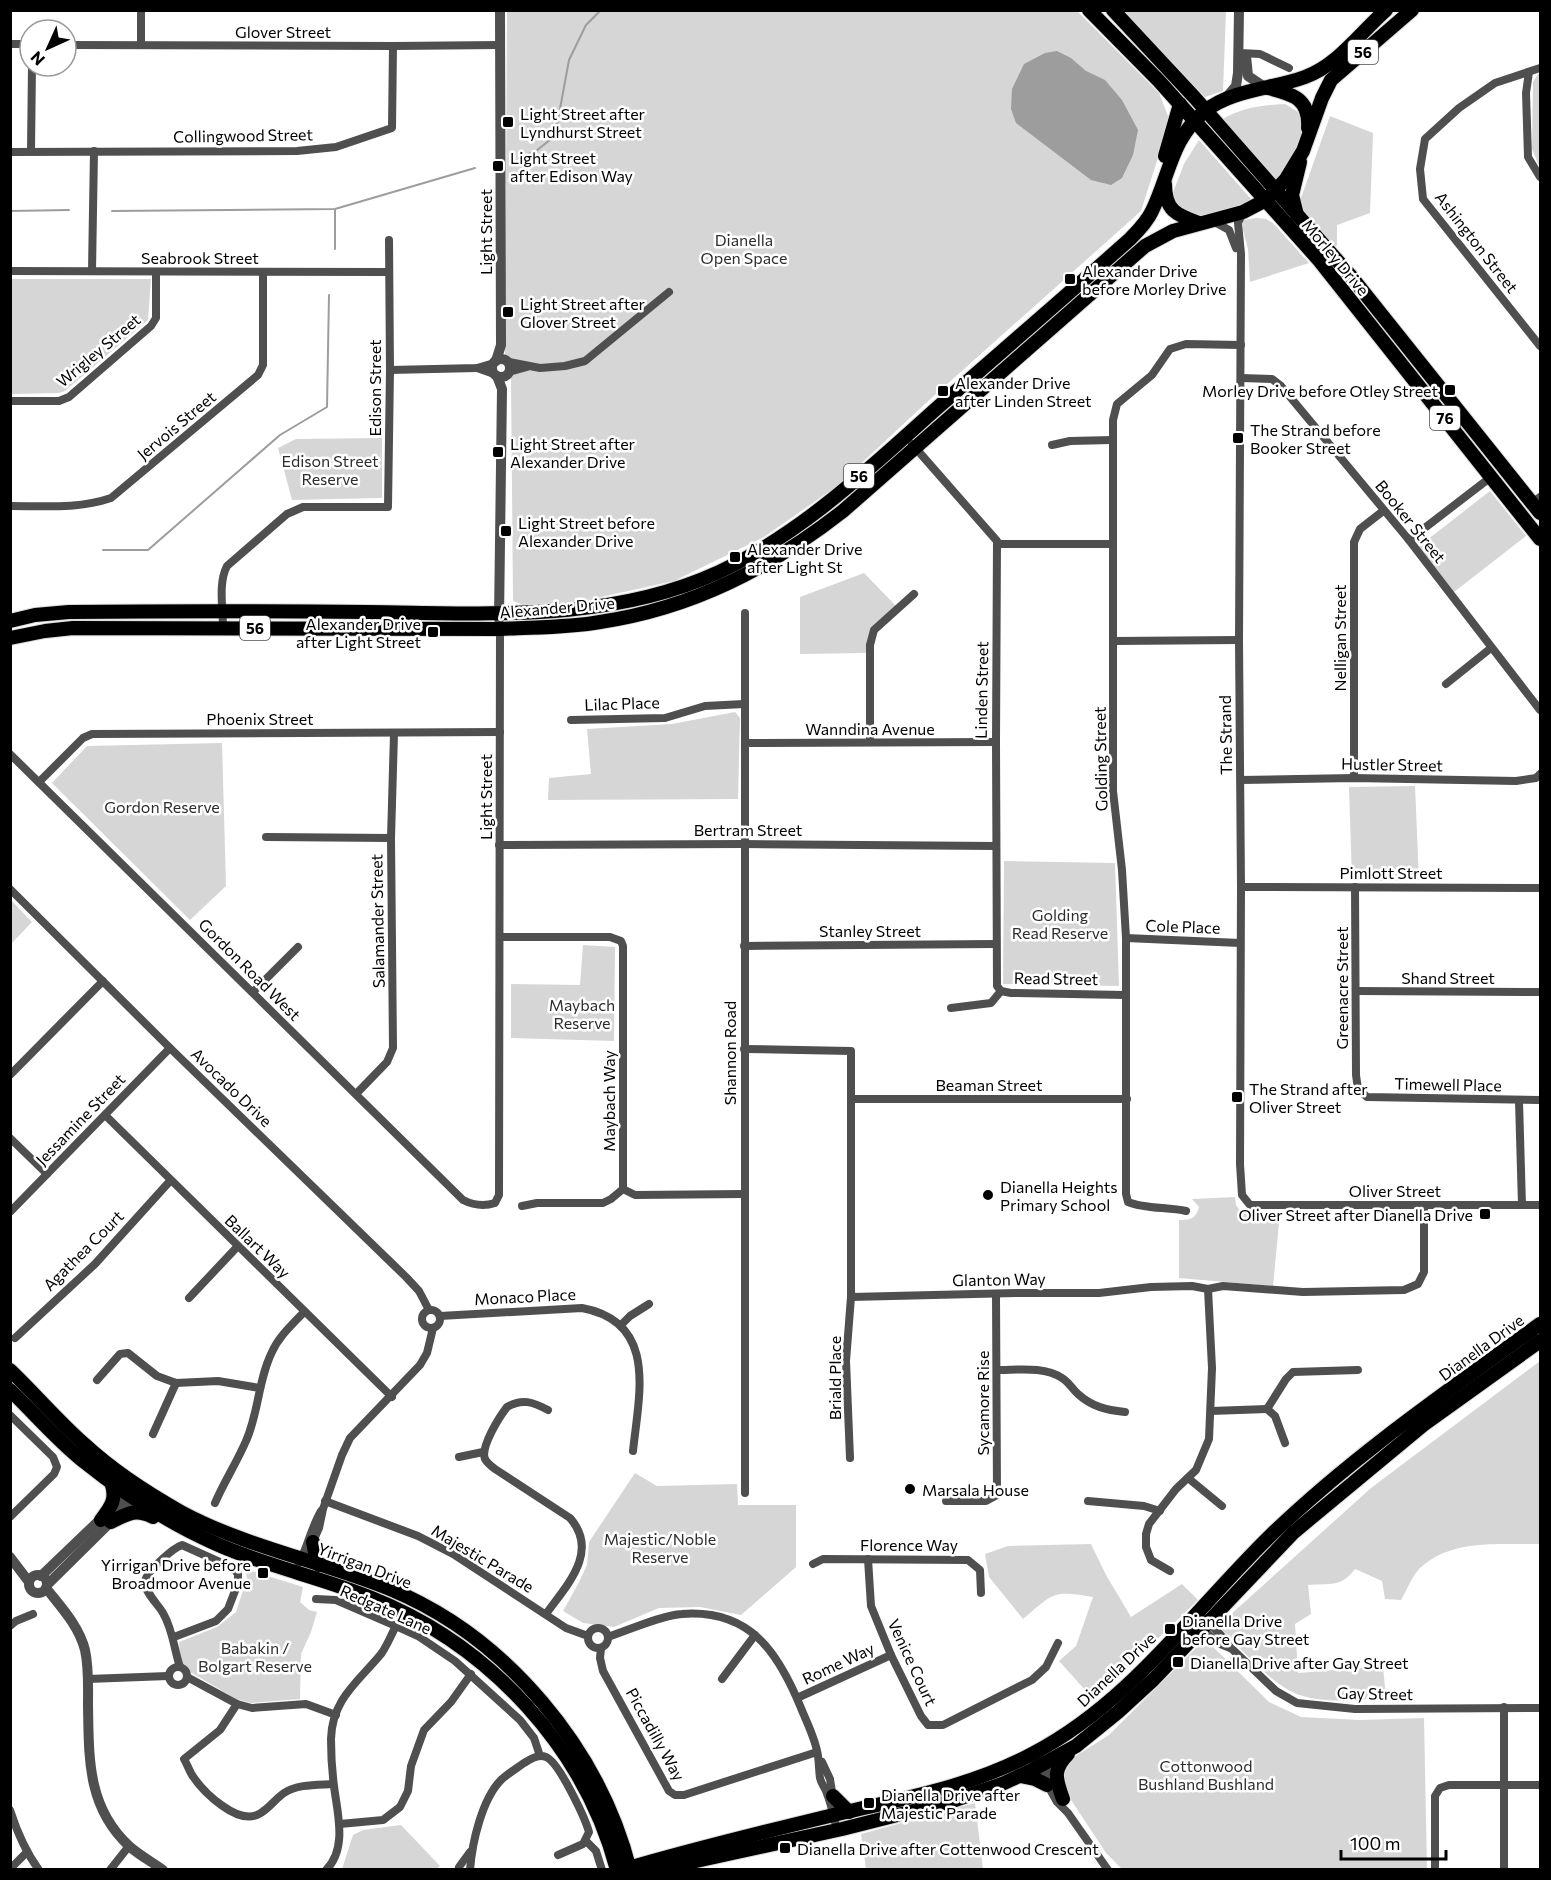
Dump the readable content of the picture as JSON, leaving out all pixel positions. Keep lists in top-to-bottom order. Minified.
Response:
{"streets":{"main road":["56","Morley Drive","76","Alexander Drive","Dianella Drive","Yirrigan Drive"],"street":["Glover Street","Collingwood Street","Light Street","Ashington Street","Seabrook Street","Wrigley Street","Edison Street","Jervois Street","Booker Street","Nelligan Street","Linden Street","Lilac Place","Phoenix Street","Wanndina Avenue","The Strand","Golding Street","Hustler Street","Bertram Street","Pimlott Street","Salamander Street","Cole Place","Stanley Street","Gordon Road West","Shand Street","Read Street","Greenacre Street","Shannon Road","Beaman Street","Timewell Place","Avocado Drive","Maybach Way","Jessamine Street","Oliver Street","Ballart Way","Agathea Court","Glanton Way","Monaco Place","Briald Place","Sycamore Rise","Florence Way","Majestic Parade","Redgate Lane","Venice Court","Rome Way","Gay Street","Piccadilly Way"]},"crossings":[["Glover Street","Collingwood Street"],["Glover Street","Light Street"],["56","Morley Drive"],["56","Alexander Drive"],["56","The Strand"],["Light Street","Alexander Drive"],["Light Street","Phoenix Street"],["Light Street","Bertram Street"],["Light Street","Gordon Road West"],["Light Street","Maybach Way"],["Seabrook Street","Wrigley Street"],["Seabrook Street","Edison Street"],["Seabrook Street","Jervois Street"],["Morley Drive","Alexander Drive"],["Edison Street","Alexander Drive"],["Booker Street","Nelligan Street"],["Booker Street","The Strand"],["Alexander Drive","The Strand"],["Nelligan Street","Hustler Street"],["Linden Street","Wanndina Avenue"],["Linden Street","Bertram Street"],["Linden Street","Stanley Street"],["Linden Street","Read Street"],["Lilac Place","Shannon Road"],["Phoenix Street","Salamander Street"],["Phoenix Street","Gordon Road West"],["Wanndina Avenue","Shannon Road"],["The Strand","Golding Street"],["The Strand","Hustler Street"],["The Strand","Pimlott Street"],["The Strand","Cole Place"],["The Strand","Oliver Street"],["Golding Street","Cole Place"],["Golding Street","Read Street"],["Golding Street","Beaman Street"],["Bertram Street","Shannon Road"],["Pimlott Street","Greenacre Street"],["Salamander Street","Gordon Road West"],["Stanley Street","Shannon Road"],["Shand Street","Greenacre Street"],["Greenacre Street","Timewell Place"],["Avocado Drive","Jessamine Street"],["Avocado Drive","Ballart Way"],["Avocado Drive","Monaco Place"],["Avocado Drive","Majestic Parade"],["Avocado Drive","Yirrigan Drive"],["Jessamine Street","Ballart Way"],["Oliver Street","Glanton Way"],["Ballart Way","Agathea Court"],["Glanton Way","Briald Place"],["Glanton Way","Sycamore Rise"],["Dianella Drive","Yirrigan Drive"],["Dianella Drive","Gay Street"],["Florence Way","Venice Court"],["Majestic Parade","Piccadilly Way"],["Venice Court","Rome Way"]],"parks":["Dianella Open Space","Edison Street Reserve","Gordon Reserve","Golding Read Reserve","Maybach Reserve","Majestic/Noble Reserve","Babakin / Bolgart Reserve","Cottonwood Bushland Bushland"],"places":{"transit":["Light Street after Lyndhurst Street","Light Street after Edison Way","Alexander Drive before Morley Drive","Light Street after Glover Street","Morley Drive before Otley Street","Alexander Drive after Linden Street","The Strand before Booker Street","Light Street after Alexander Drive","Light Street before Alexander Drive","Alexander Drive after Light St","Alexander Drive after Light Street","The Strand after Oliver Street","Oliver Street after Dianella Drive","Yirrigan Drive before Broadmoor Avenue","Dianella Drive before Gay Street","Dianella Drive after Gay Street","Dianella Drive after Majestic Parade","Dianella Drive after Cottenwood Crescent"],"other":["Dianella Heights Primary School","Marsala House"]},"scale_bar":"100 m","north":"bottom left"}
